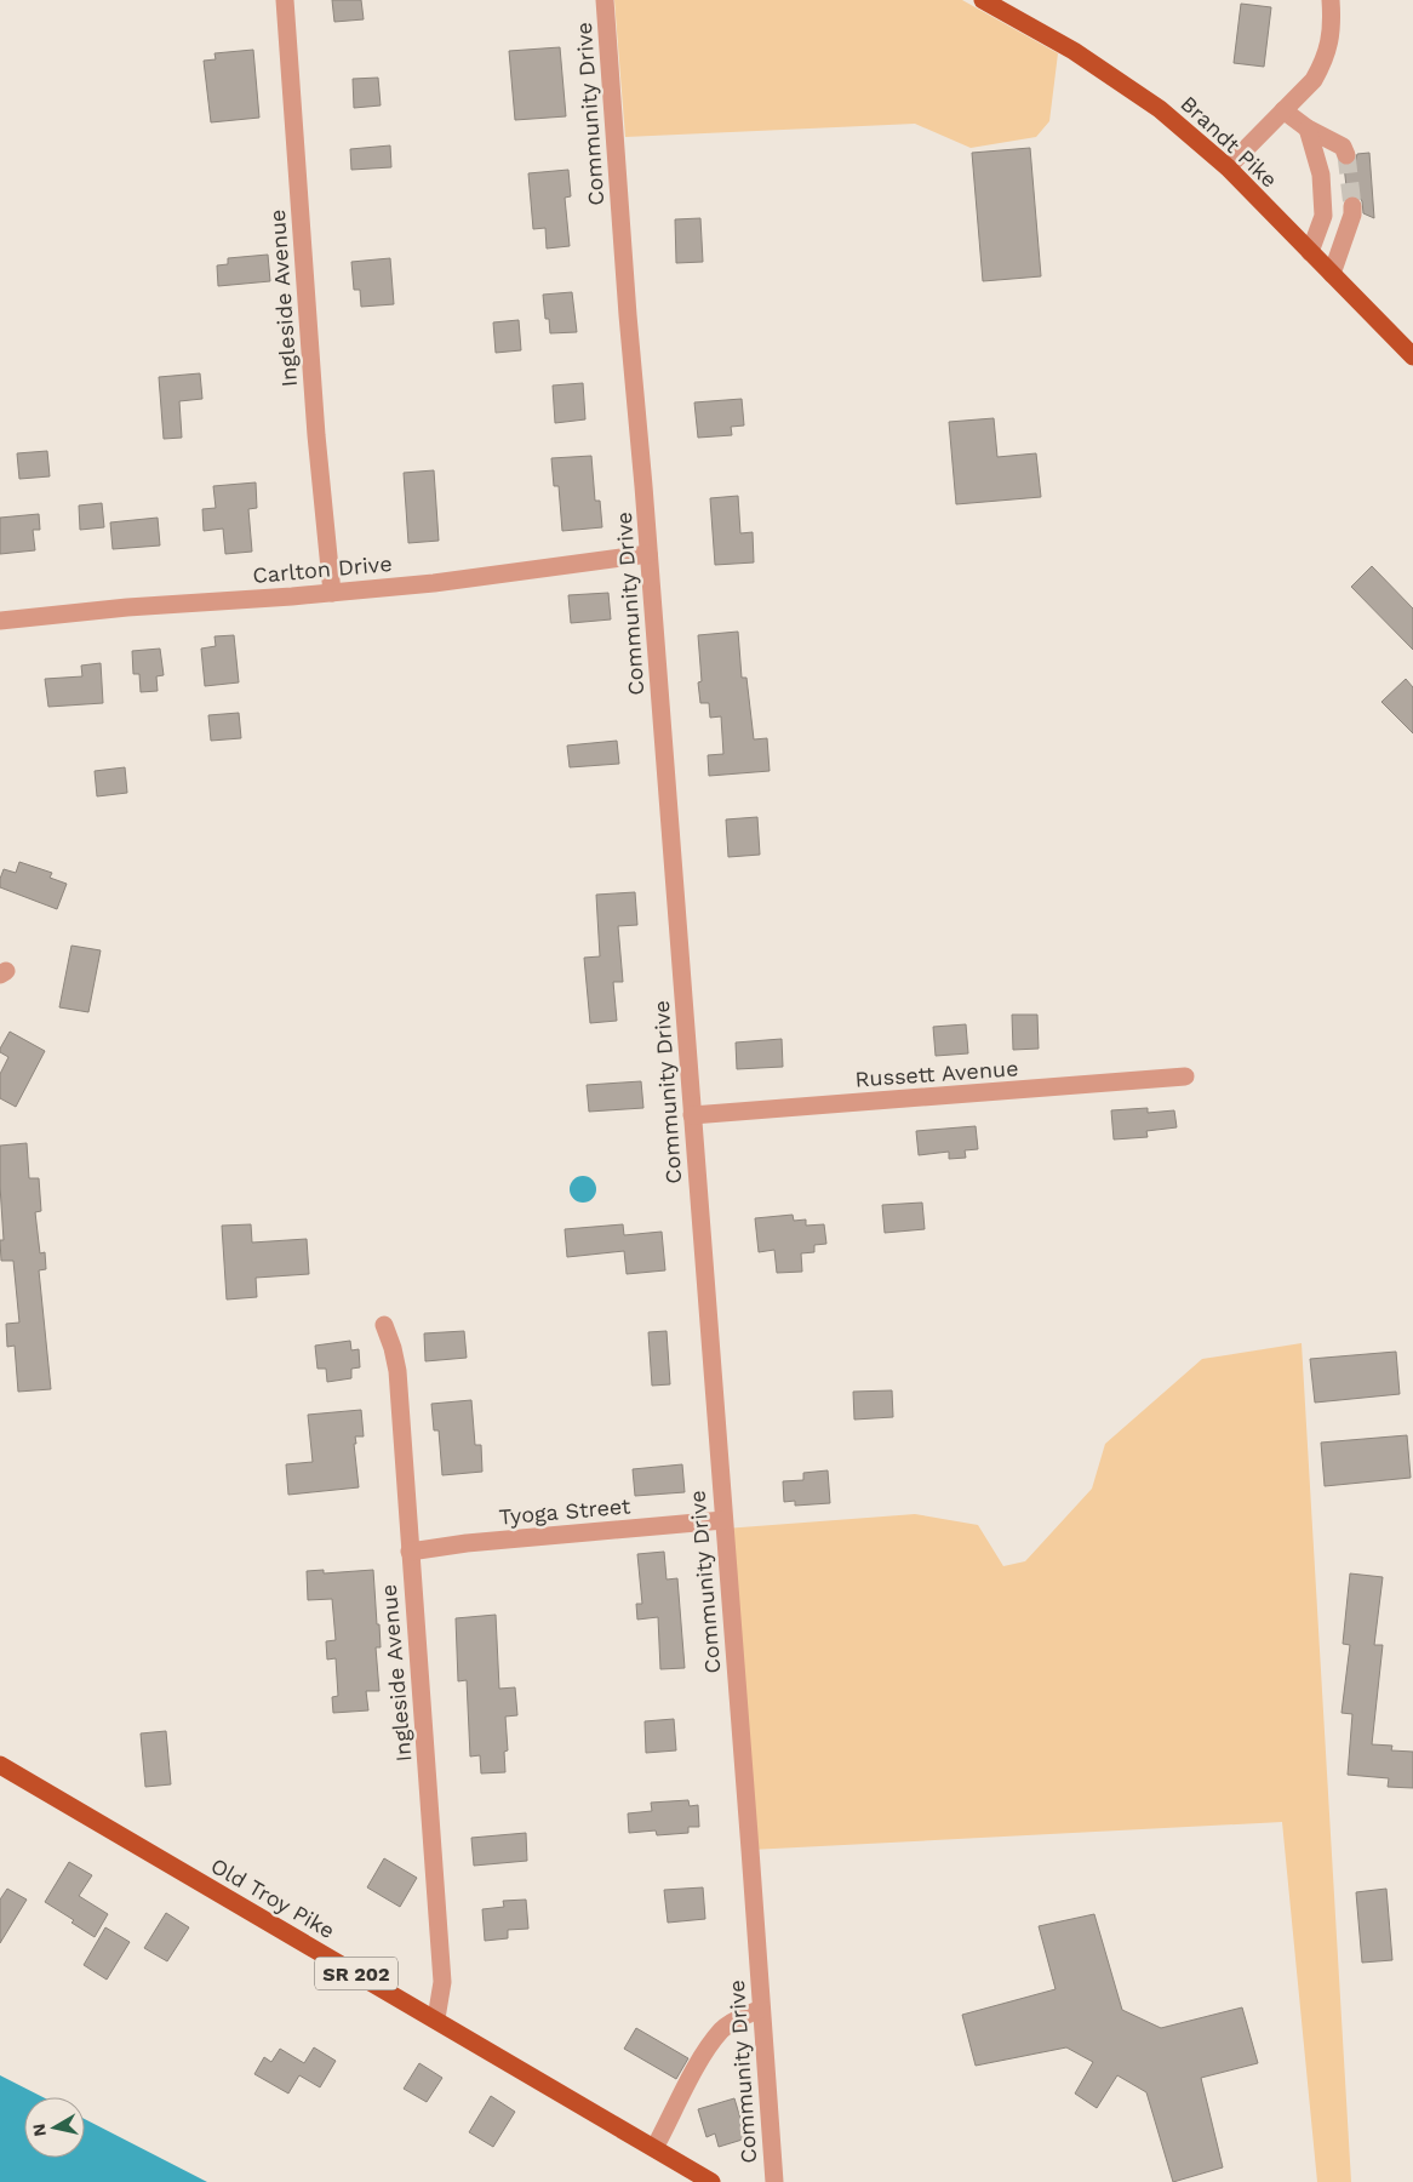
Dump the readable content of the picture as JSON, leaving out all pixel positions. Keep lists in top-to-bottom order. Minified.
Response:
{"streets":{"main road":["Brandt Pike","Old Troy Pike","SR 202"],"street":["Community Drive","Ingleside Avenue","Carlton Drive","Russett Avenue","Tyoga Street"]},"crossings":[["Community Drive","Carlton Drive"],["Community Drive","Russett Avenue"],["Community Drive","Tyoga Street"],["Ingleside Avenue","Carlton Drive"],["Ingleside Avenue","Tyoga Street"],["Ingleside Avenue","Old Troy Pike"]],"north":"left"}
